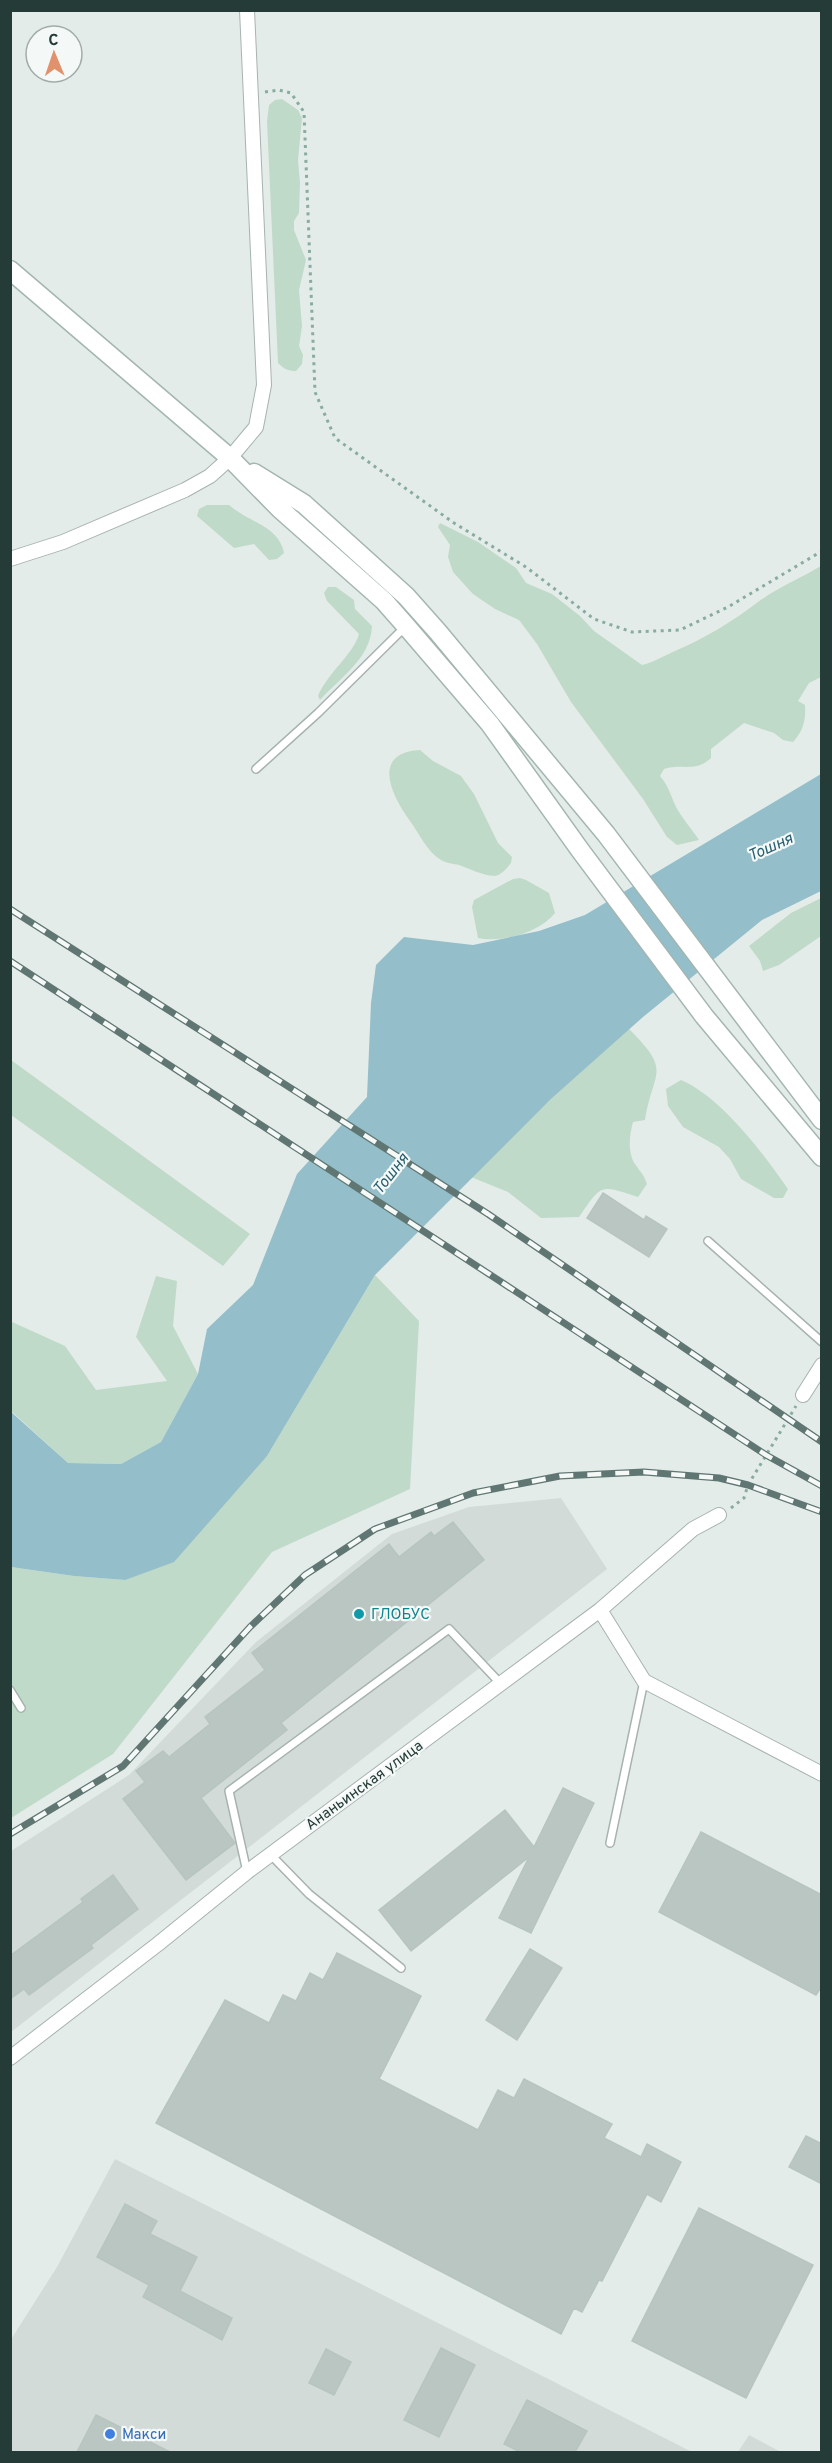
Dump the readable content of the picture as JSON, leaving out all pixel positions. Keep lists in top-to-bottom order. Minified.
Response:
{"streets":{"street":["Ананьинская улица"]},"water":["Тошня"],"places":["ГЛОБУС","Макси"],"north":"top"}
